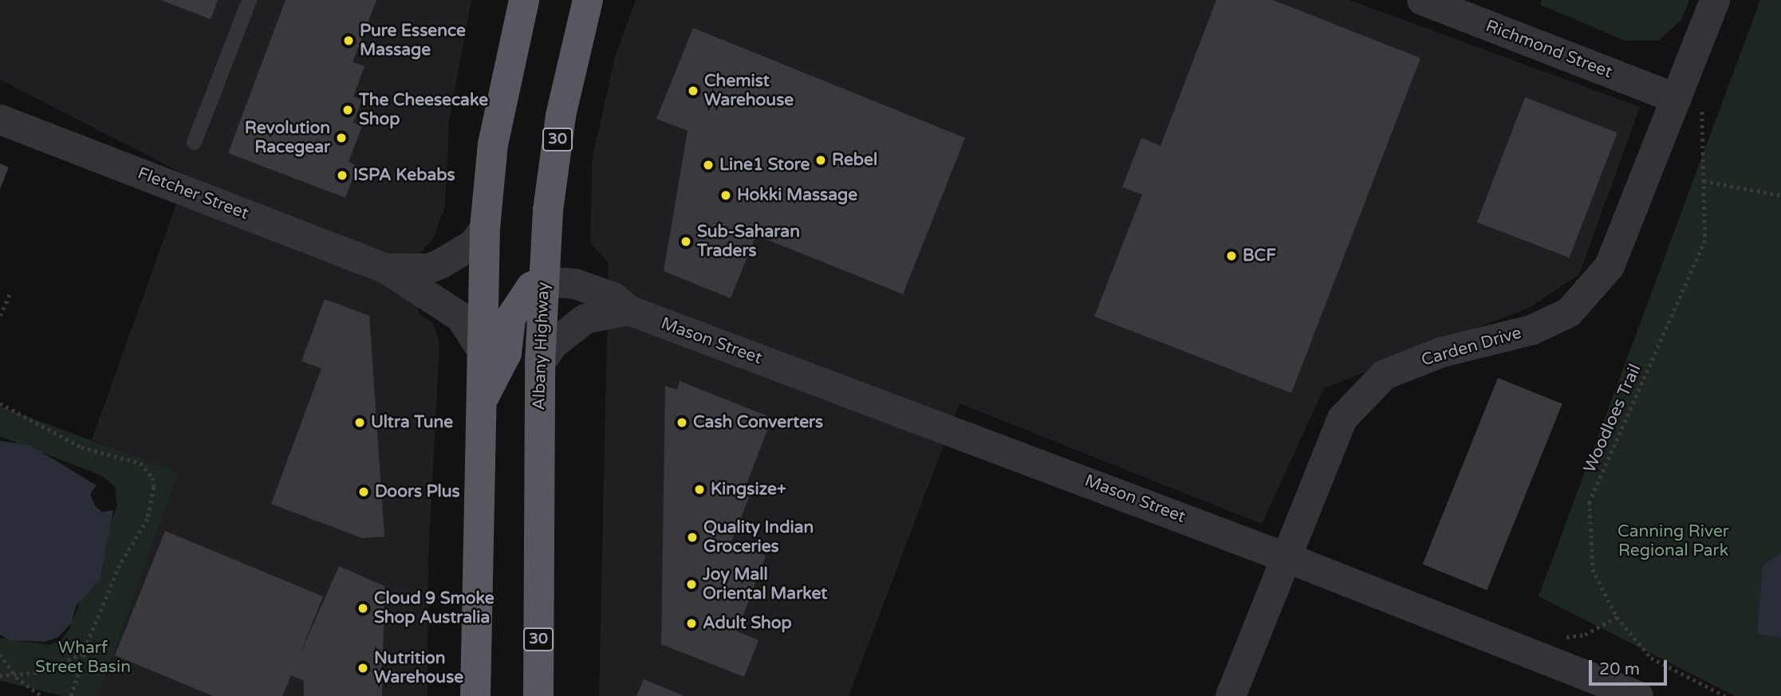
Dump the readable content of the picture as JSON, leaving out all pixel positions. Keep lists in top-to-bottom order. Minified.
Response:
{"streets":{"highway":["30","Albany Highway"],"street":["Richmond Street","Fletcher Street","Mason Street","Carden Drive"],"path":["Woodloes Trail"]},"crossings":[["Richmond Street","Carden Drive"],["Richmond Street","Woodloes Trail"],["Mason Street","Albany Highway"],["Mason Street","Carden Drive"],["Carden Drive","Woodloes Trail"]],"parks":["Canning River Regional Park","Wharf Street Basin"],"places":["Pure Essence Massage","Chemist Warehouse","The Cheesecake Shop","Revolution Racegear","Rebel","Line1 Store","ISPA Kebabs","Hokki Massage","Sub-Saharan Traders","BCF","Ultra Tune","Cash Converters","Kingsize+","Doors Plus","Quality Indian Groceries","Joy Mall Oriental Market","Cloud 9 Smoke Shop Australia","Adult Shop","Nutrition Warehouse"],"scale_bar":"20 m"}
